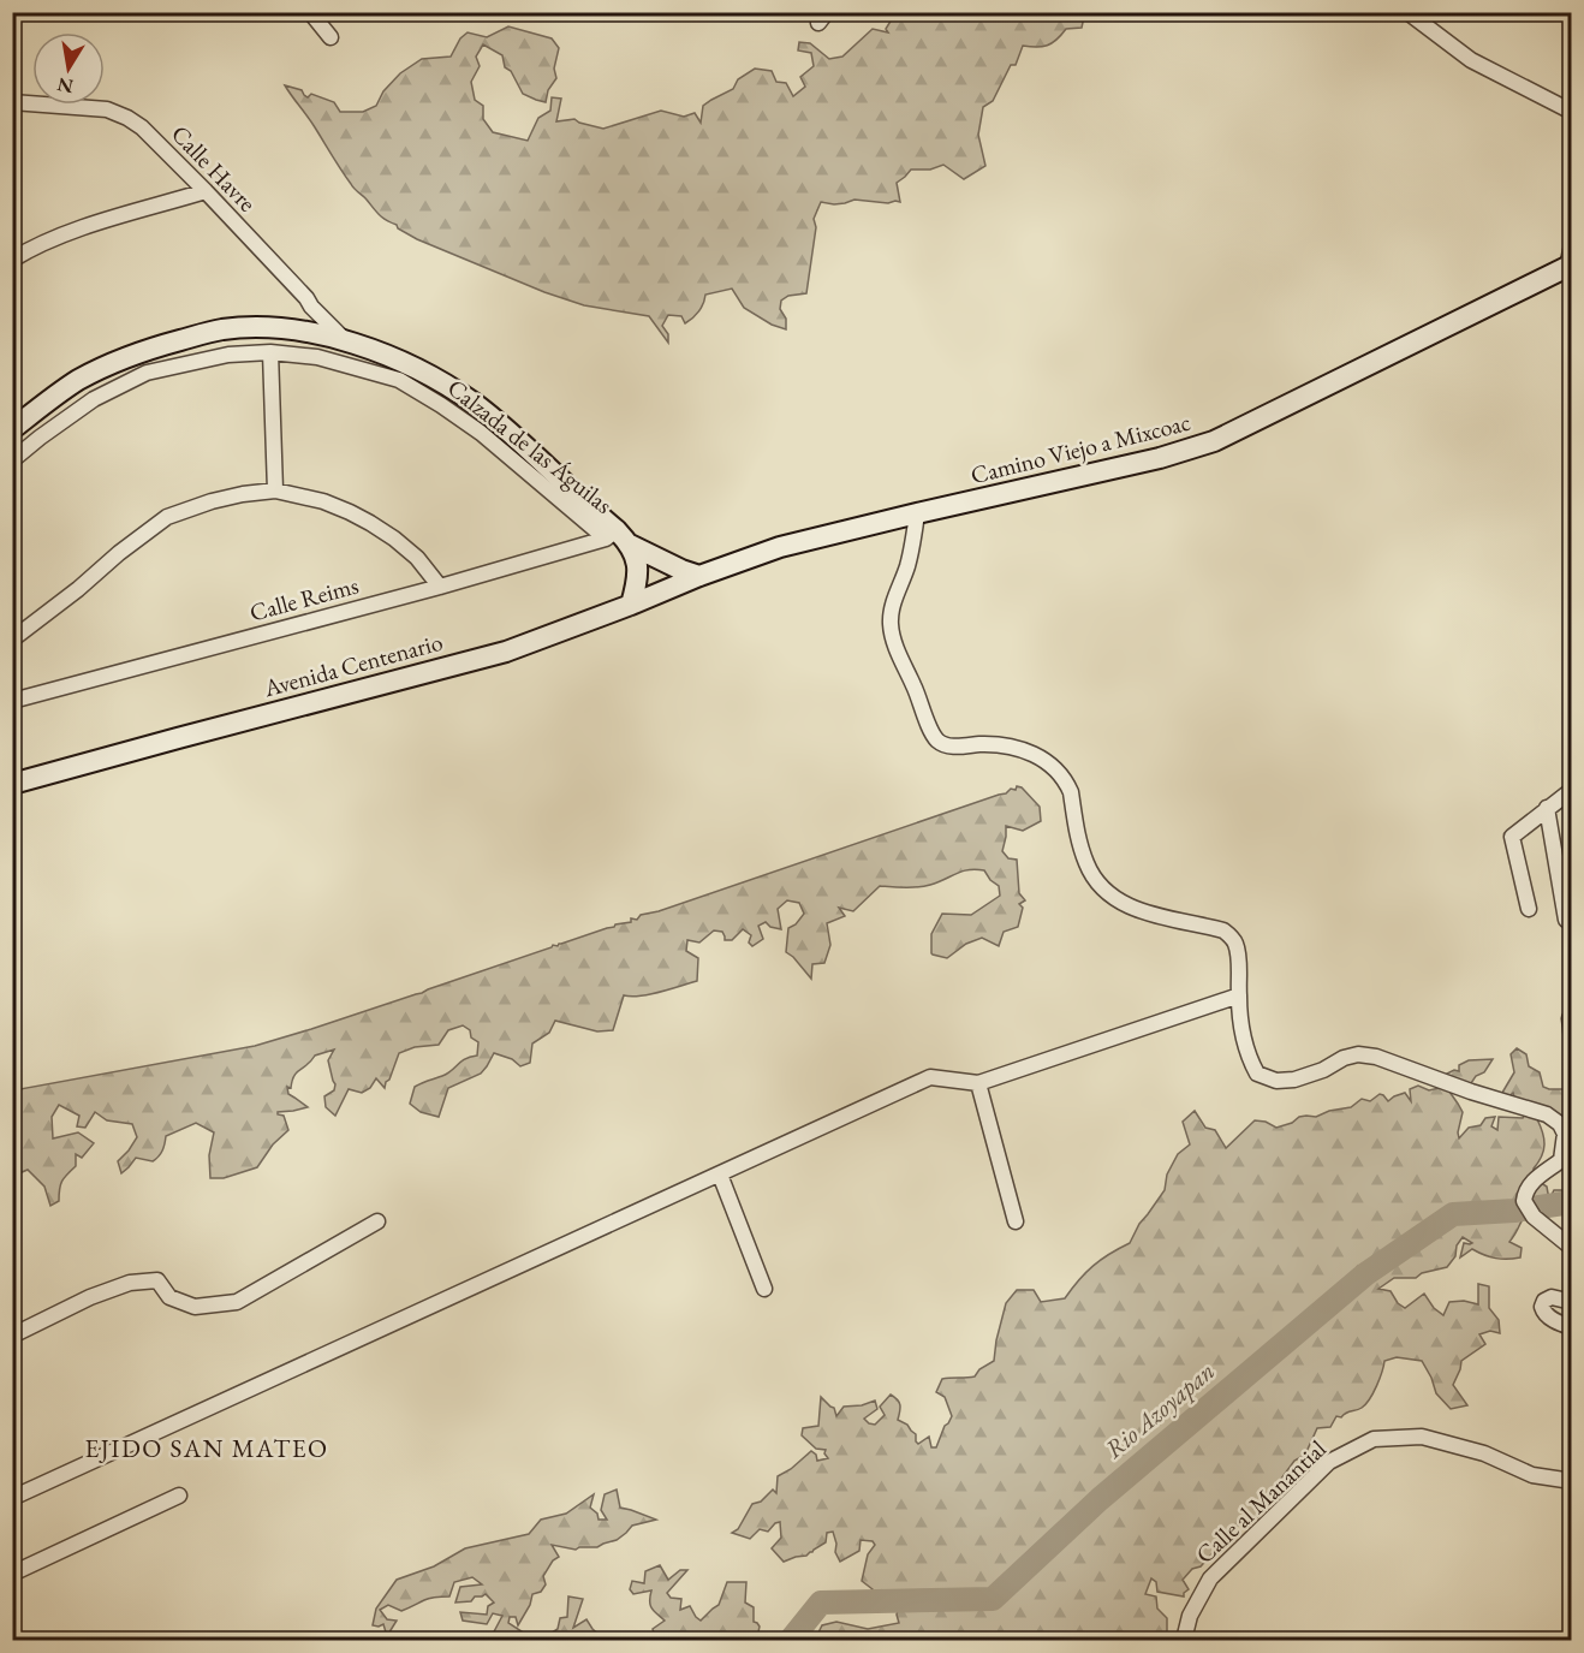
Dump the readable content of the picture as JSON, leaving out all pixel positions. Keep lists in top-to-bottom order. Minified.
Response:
{"streets":{"main road":["Calzada de las Águilas","Camino Viejo a Mixcoac","Avenida Centenario"],"street":["Calle Havre","Calle Reims","Calle al Manantial"]},"crossings":[["Calle Havre","Calzada de las Águilas"],["Calzada de las Águilas","Camino Viejo a Mixcoac"],["Calzada de las Águilas","Calle Reims"],["Calzada de las Águilas","Avenida Centenario"],["Camino Viejo a Mixcoac","Avenida Centenario"]],"districts":["EJIDO SAN MATEO"],"water":["Rio Azoyapan"],"north":"bottom"}
